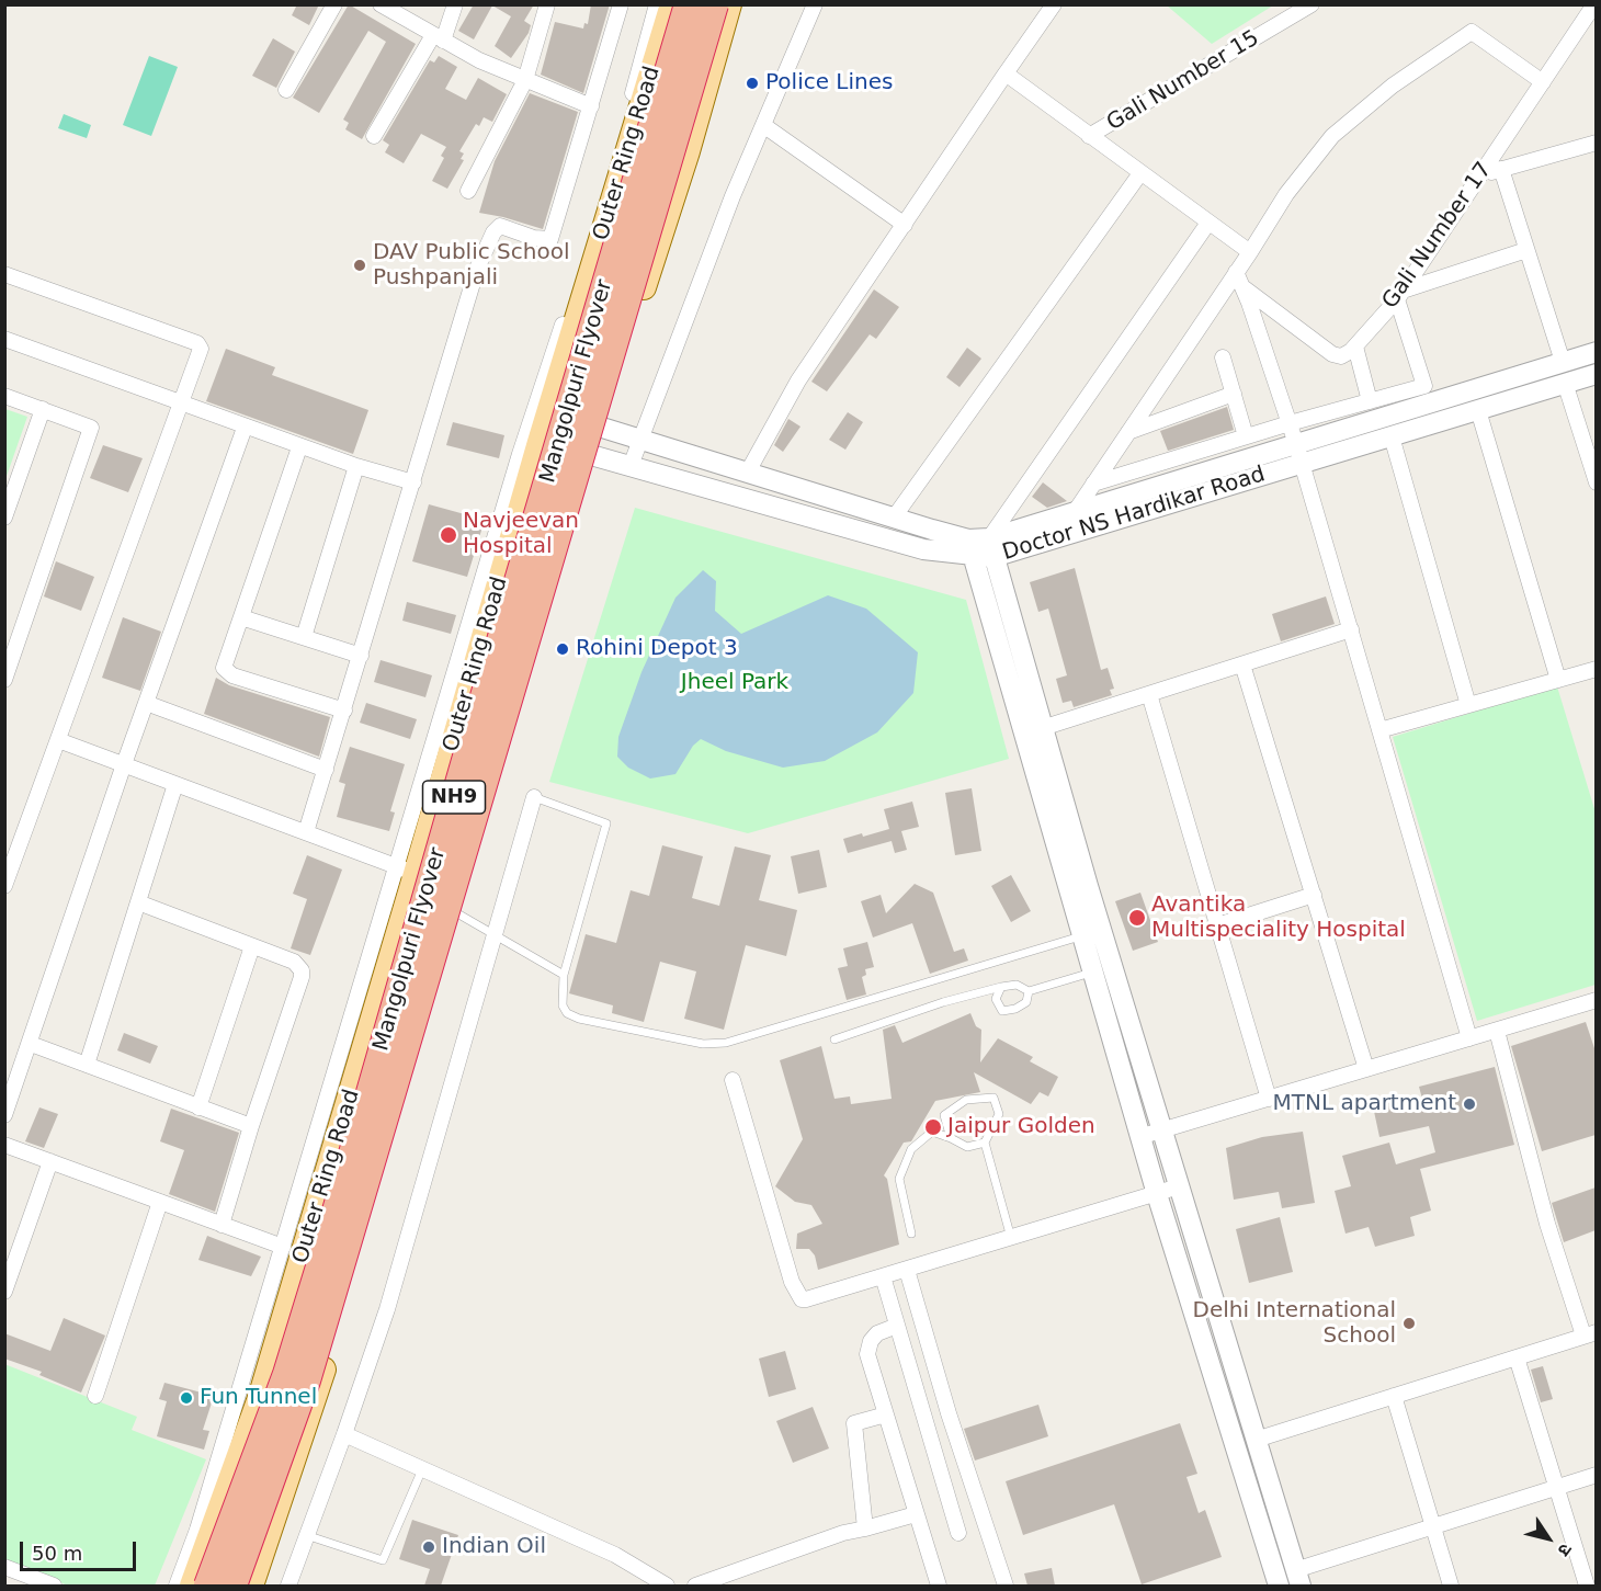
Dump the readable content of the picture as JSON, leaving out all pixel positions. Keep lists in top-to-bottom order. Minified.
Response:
{"streets":{"highway":["Mangolpuri Flyover","NH9"],"main road":["Outer Ring Road"],"street":["Gali Number 15","Gali Number 17","Doctor NS Hardikar Road"]},"parks":["Jheel Park"],"places":["Police Lines","DAV Public School Pushpanjali","Navjeevan Hospital","Rohini Depot 3","Avantika Multispeciality Hospital","MTNL apartment","Jaipur Golden","Delhi International School","Fun Tunnel","Indian Oil"],"scale_bar":"50 m","north":"bottom right"}
